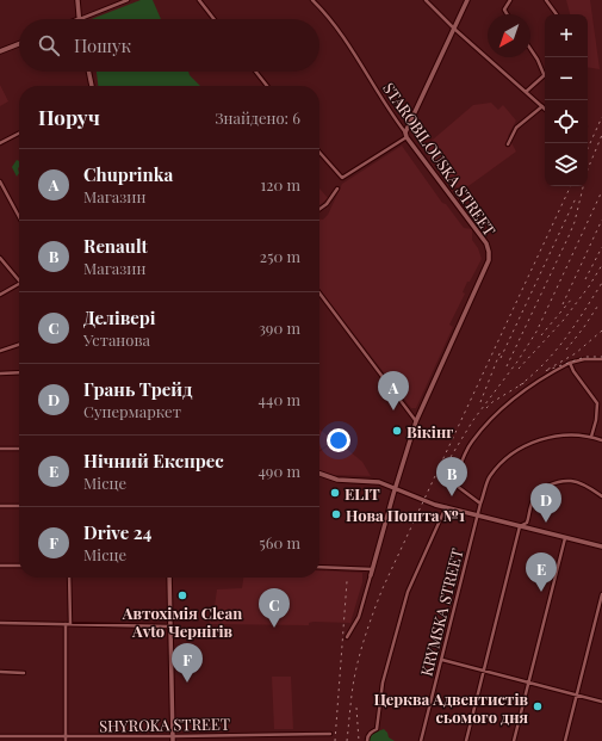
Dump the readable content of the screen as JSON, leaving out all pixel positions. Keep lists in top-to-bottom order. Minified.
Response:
{"streets":{"street":["STAROBILOUSKA STREET","KRYMSKA STREET","SHYROKA STREET"]},"places":["Вікінг","ELIT","Нова Пошта №1","Автохімія Clean Avto Чернігів","Церква Адвентистів сьомого дня"],"north":"bottom left","page":{"map_buttons":["+","−"],"search":"Пошук","heading":["Поруч","Знайдено: 6"],"list":[{"mark":"A","name":"Chuprinka","note":"Магазин","value":"120 m"},{"mark":"B","name":"Renault","note":"Магазин","value":"250 m"},{"mark":"C","name":"Делівері","note":"Установа","value":"390 m"},{"mark":"D","name":"Грань Трейд","note":"Супермаркет","value":"440 m"},{"mark":"E","name":"Нічний Експрес","note":"Місце","value":"490 m"},{"mark":"F","name":"Drive 24","note":"Місце","value":"560 m"}],"pins":["A","B","D","E","C","F"]}}
